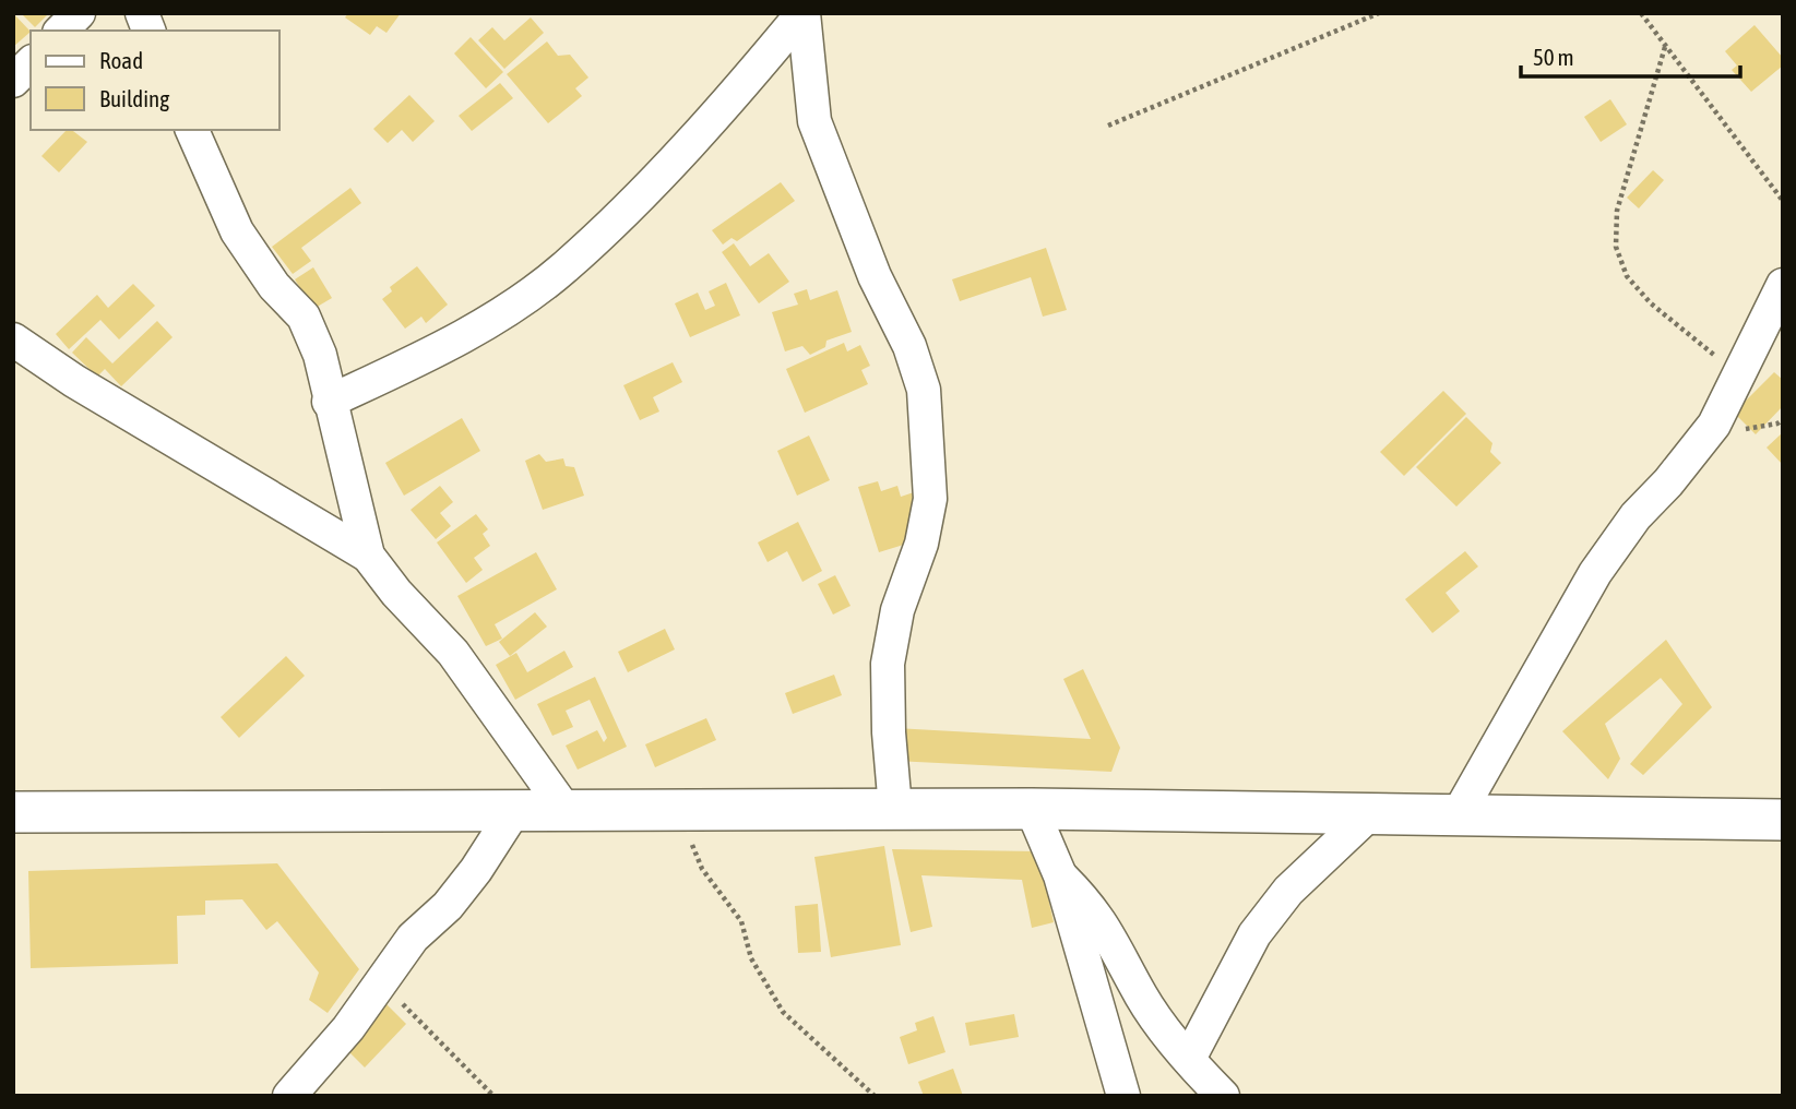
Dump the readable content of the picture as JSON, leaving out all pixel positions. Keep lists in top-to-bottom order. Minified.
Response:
{"legend":["Road","Building"],"scale_bar":"50 m"}
